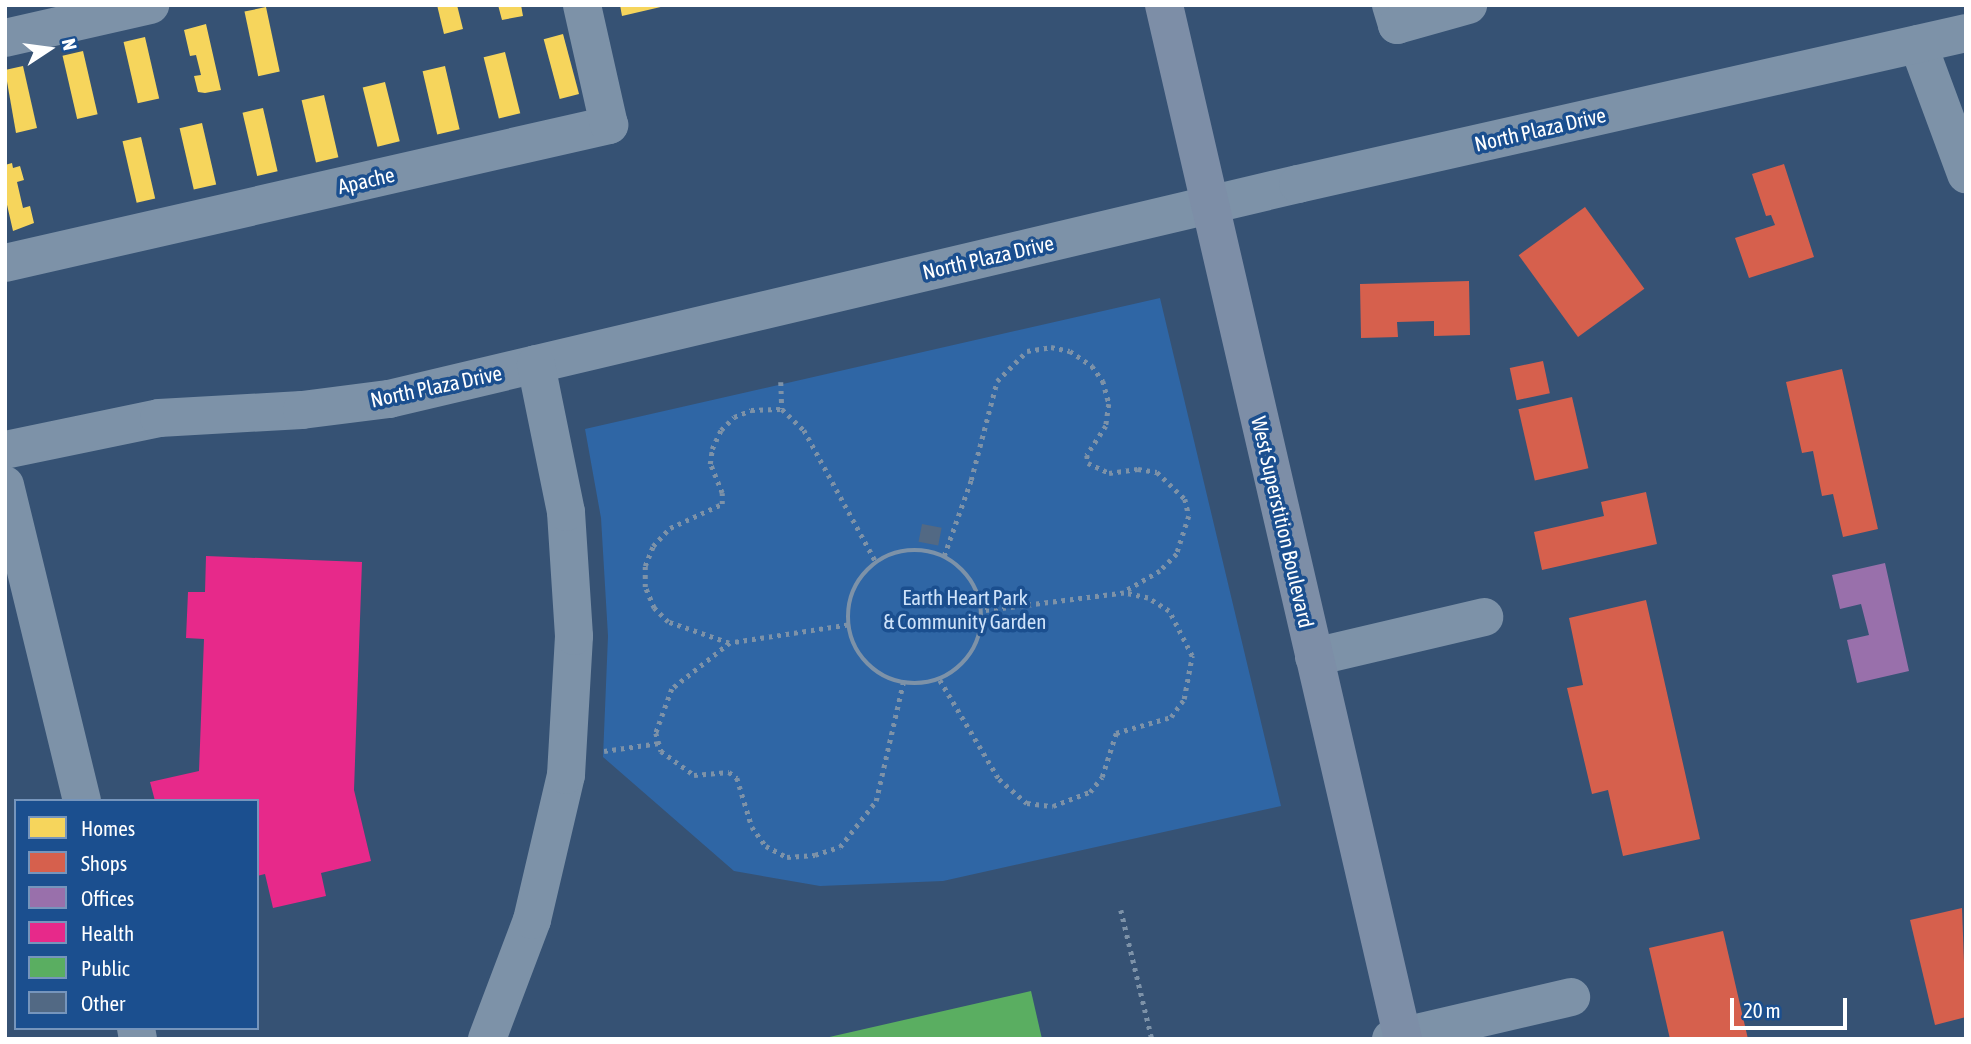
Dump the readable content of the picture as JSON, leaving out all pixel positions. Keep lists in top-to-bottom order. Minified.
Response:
{"streets":{"main road":["West Superstition Boulevard"],"street":["North Plaza Drive","Apache"]},"crossings":[["North Plaza Drive","West Superstition Boulevard"]],"parks":["Earth Heart Park & Community Garden"],"legend":["Homes","Shops","Offices","Health","Public","Other"],"scale_bar":"20 m","north":"right"}
